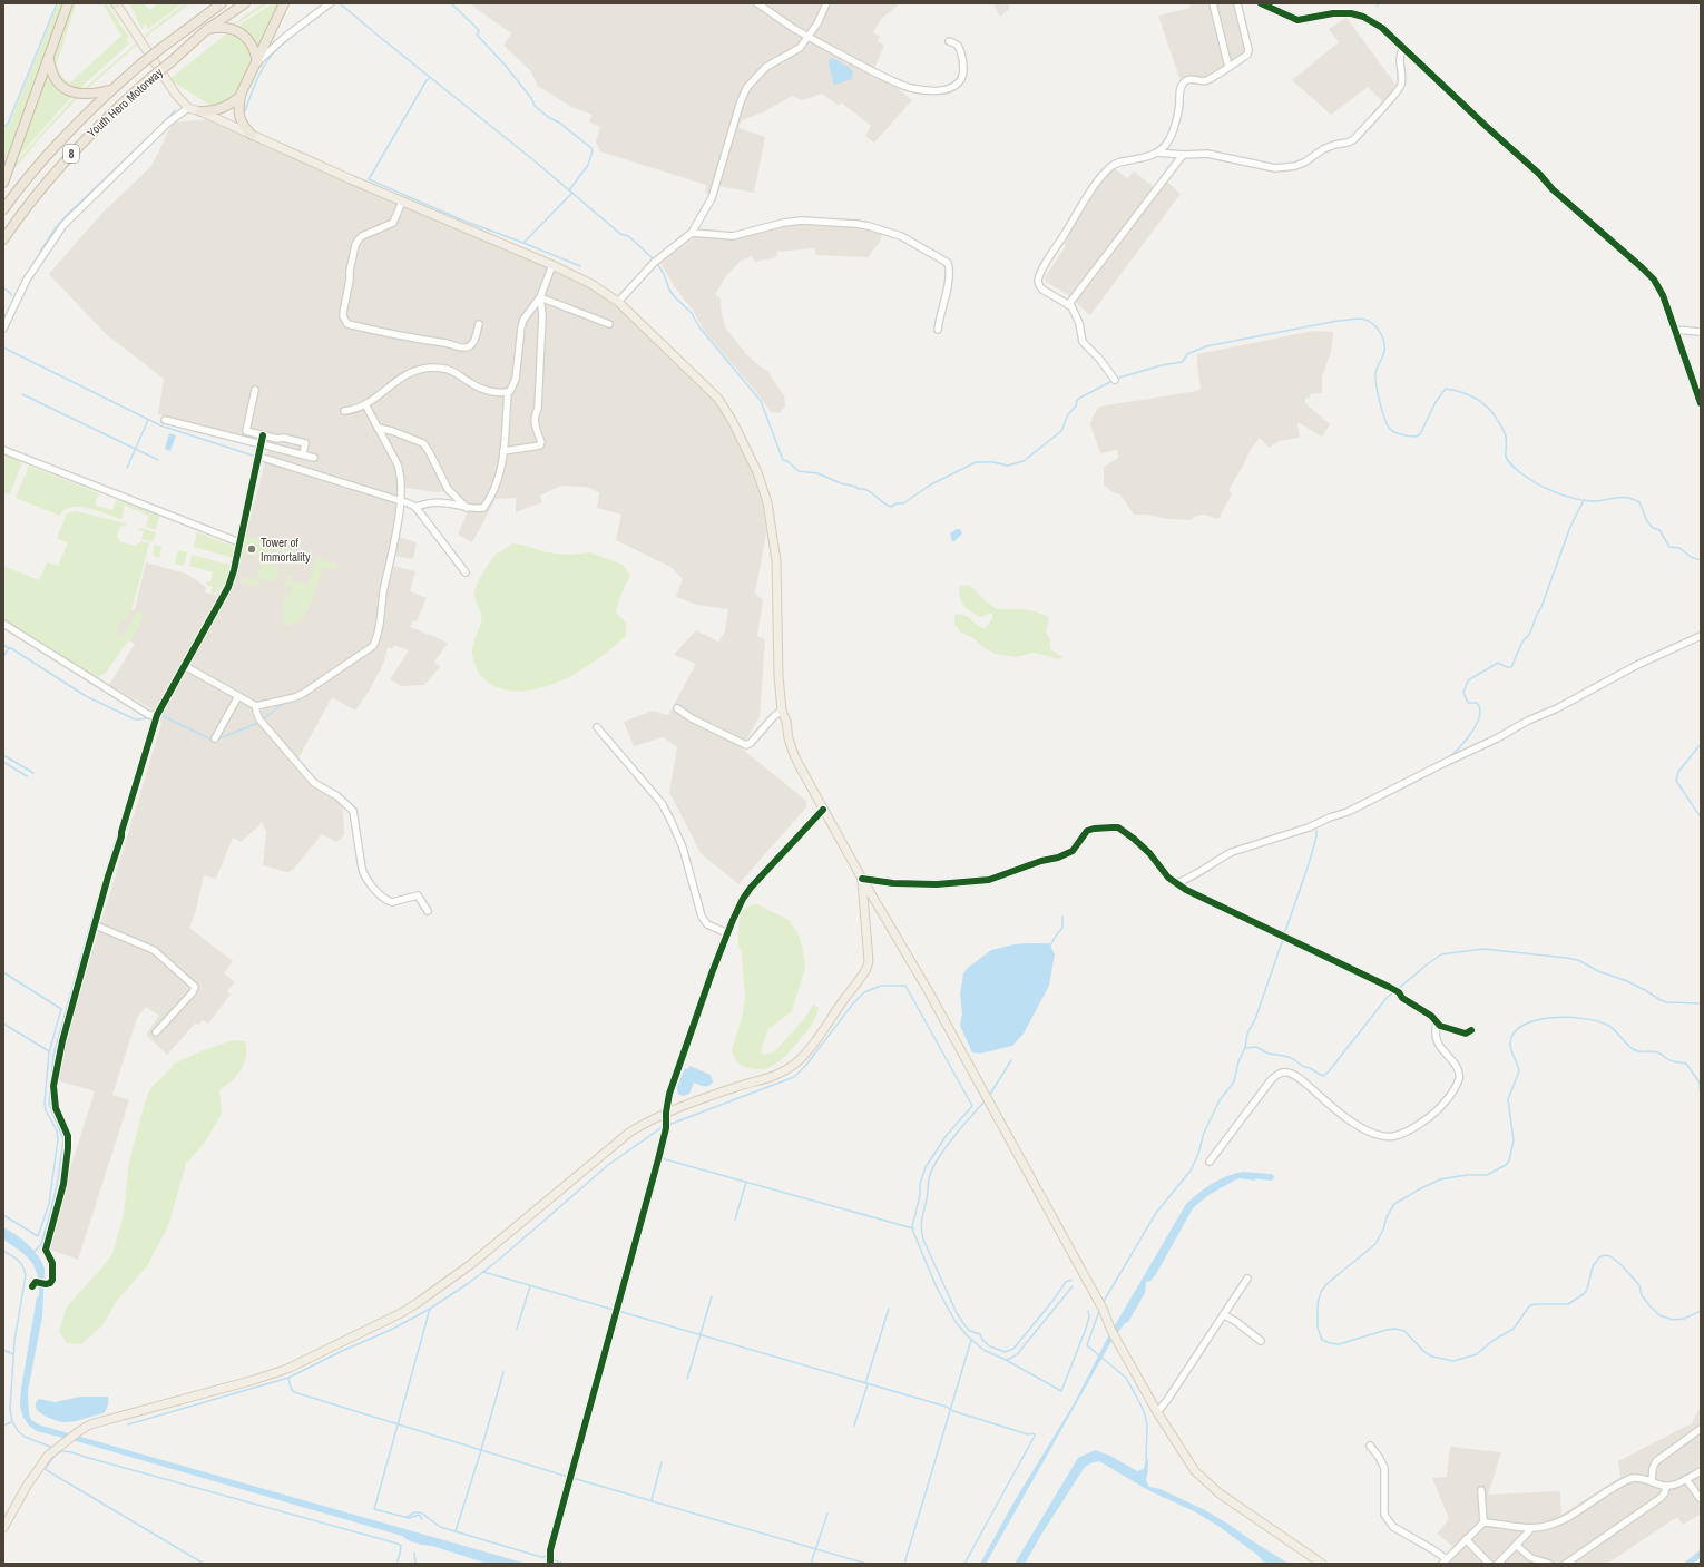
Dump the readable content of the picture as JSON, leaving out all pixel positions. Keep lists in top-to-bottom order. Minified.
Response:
{"streets":{"highway":["Youth Hero Motorway","8"]},"places":["Tower of Immortality"]}
